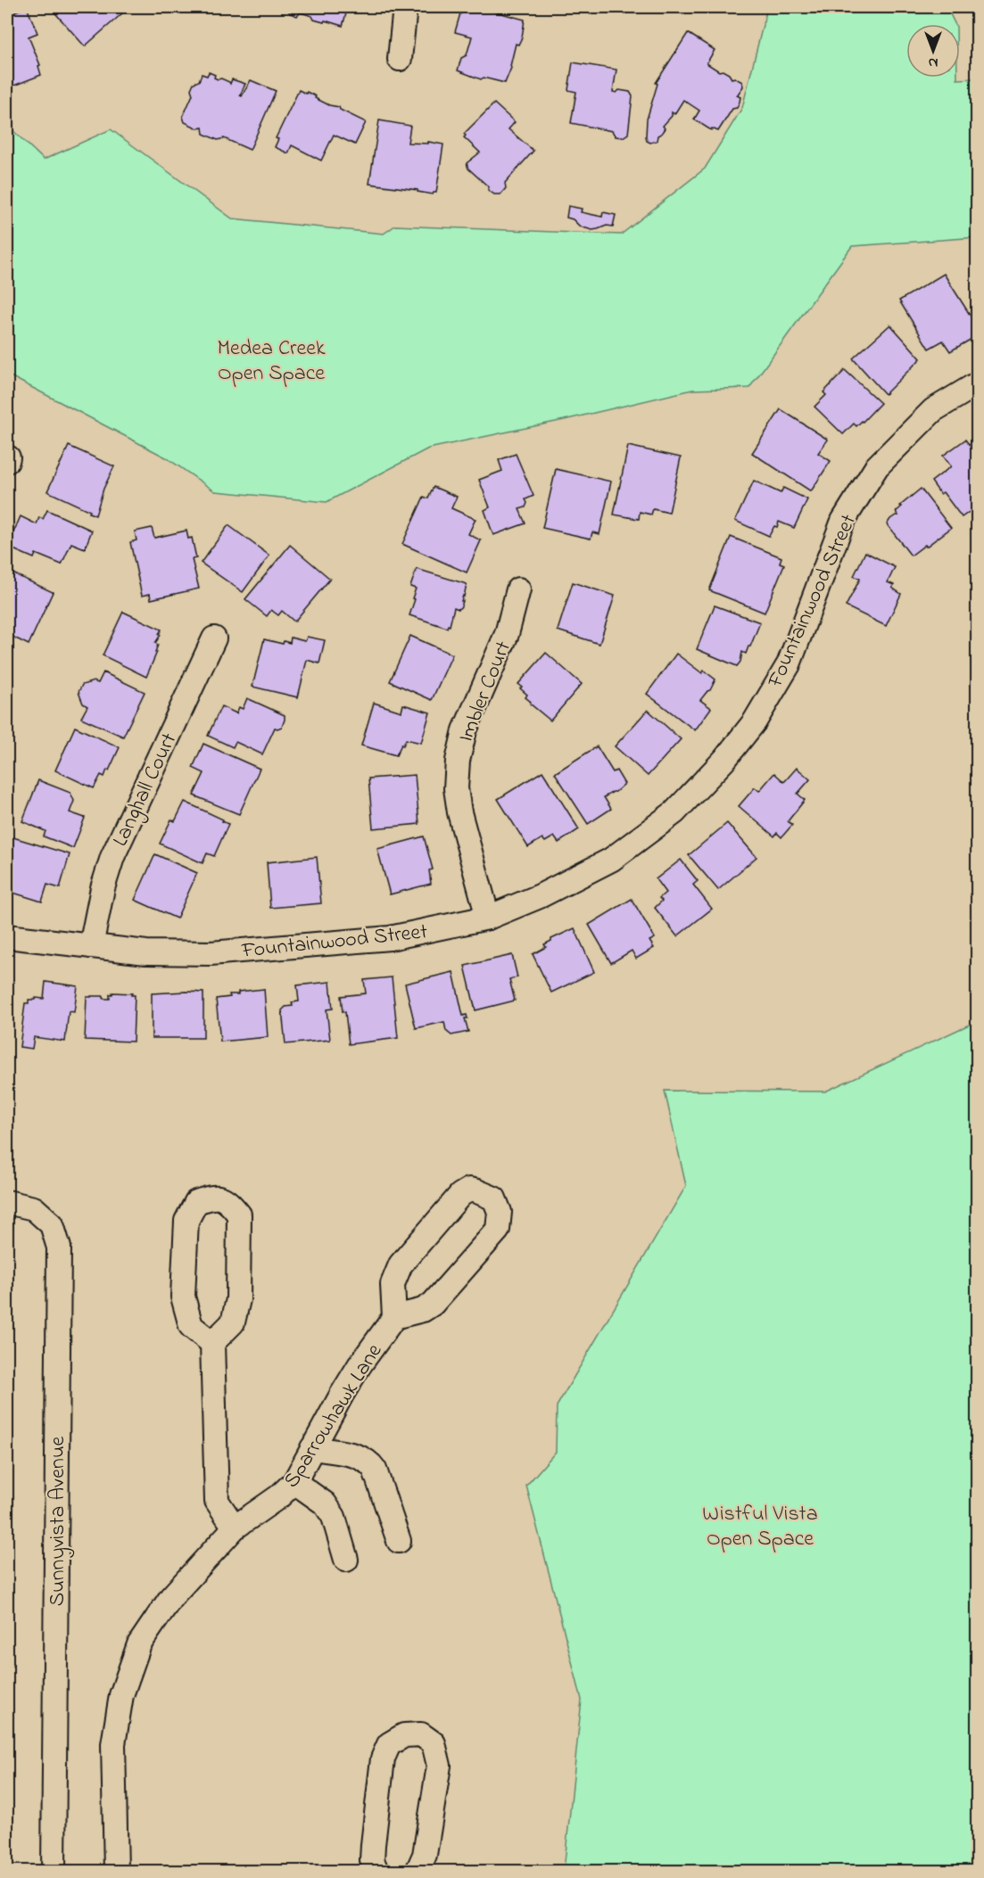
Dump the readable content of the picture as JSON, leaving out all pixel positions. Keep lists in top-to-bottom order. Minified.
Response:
{"streets":{"street":["Fountainwood Street","Imbler Court","Langhall Court","Sparrowhawk Lane","Sunnyvista Avenue"]},"crossings":[["Fountainwood Street","Imbler Court"],["Fountainwood Street","Langhall Court"]],"parks":["Medea Creek Open Space","Wistful Vista Open Space"],"north":"bottom"}
